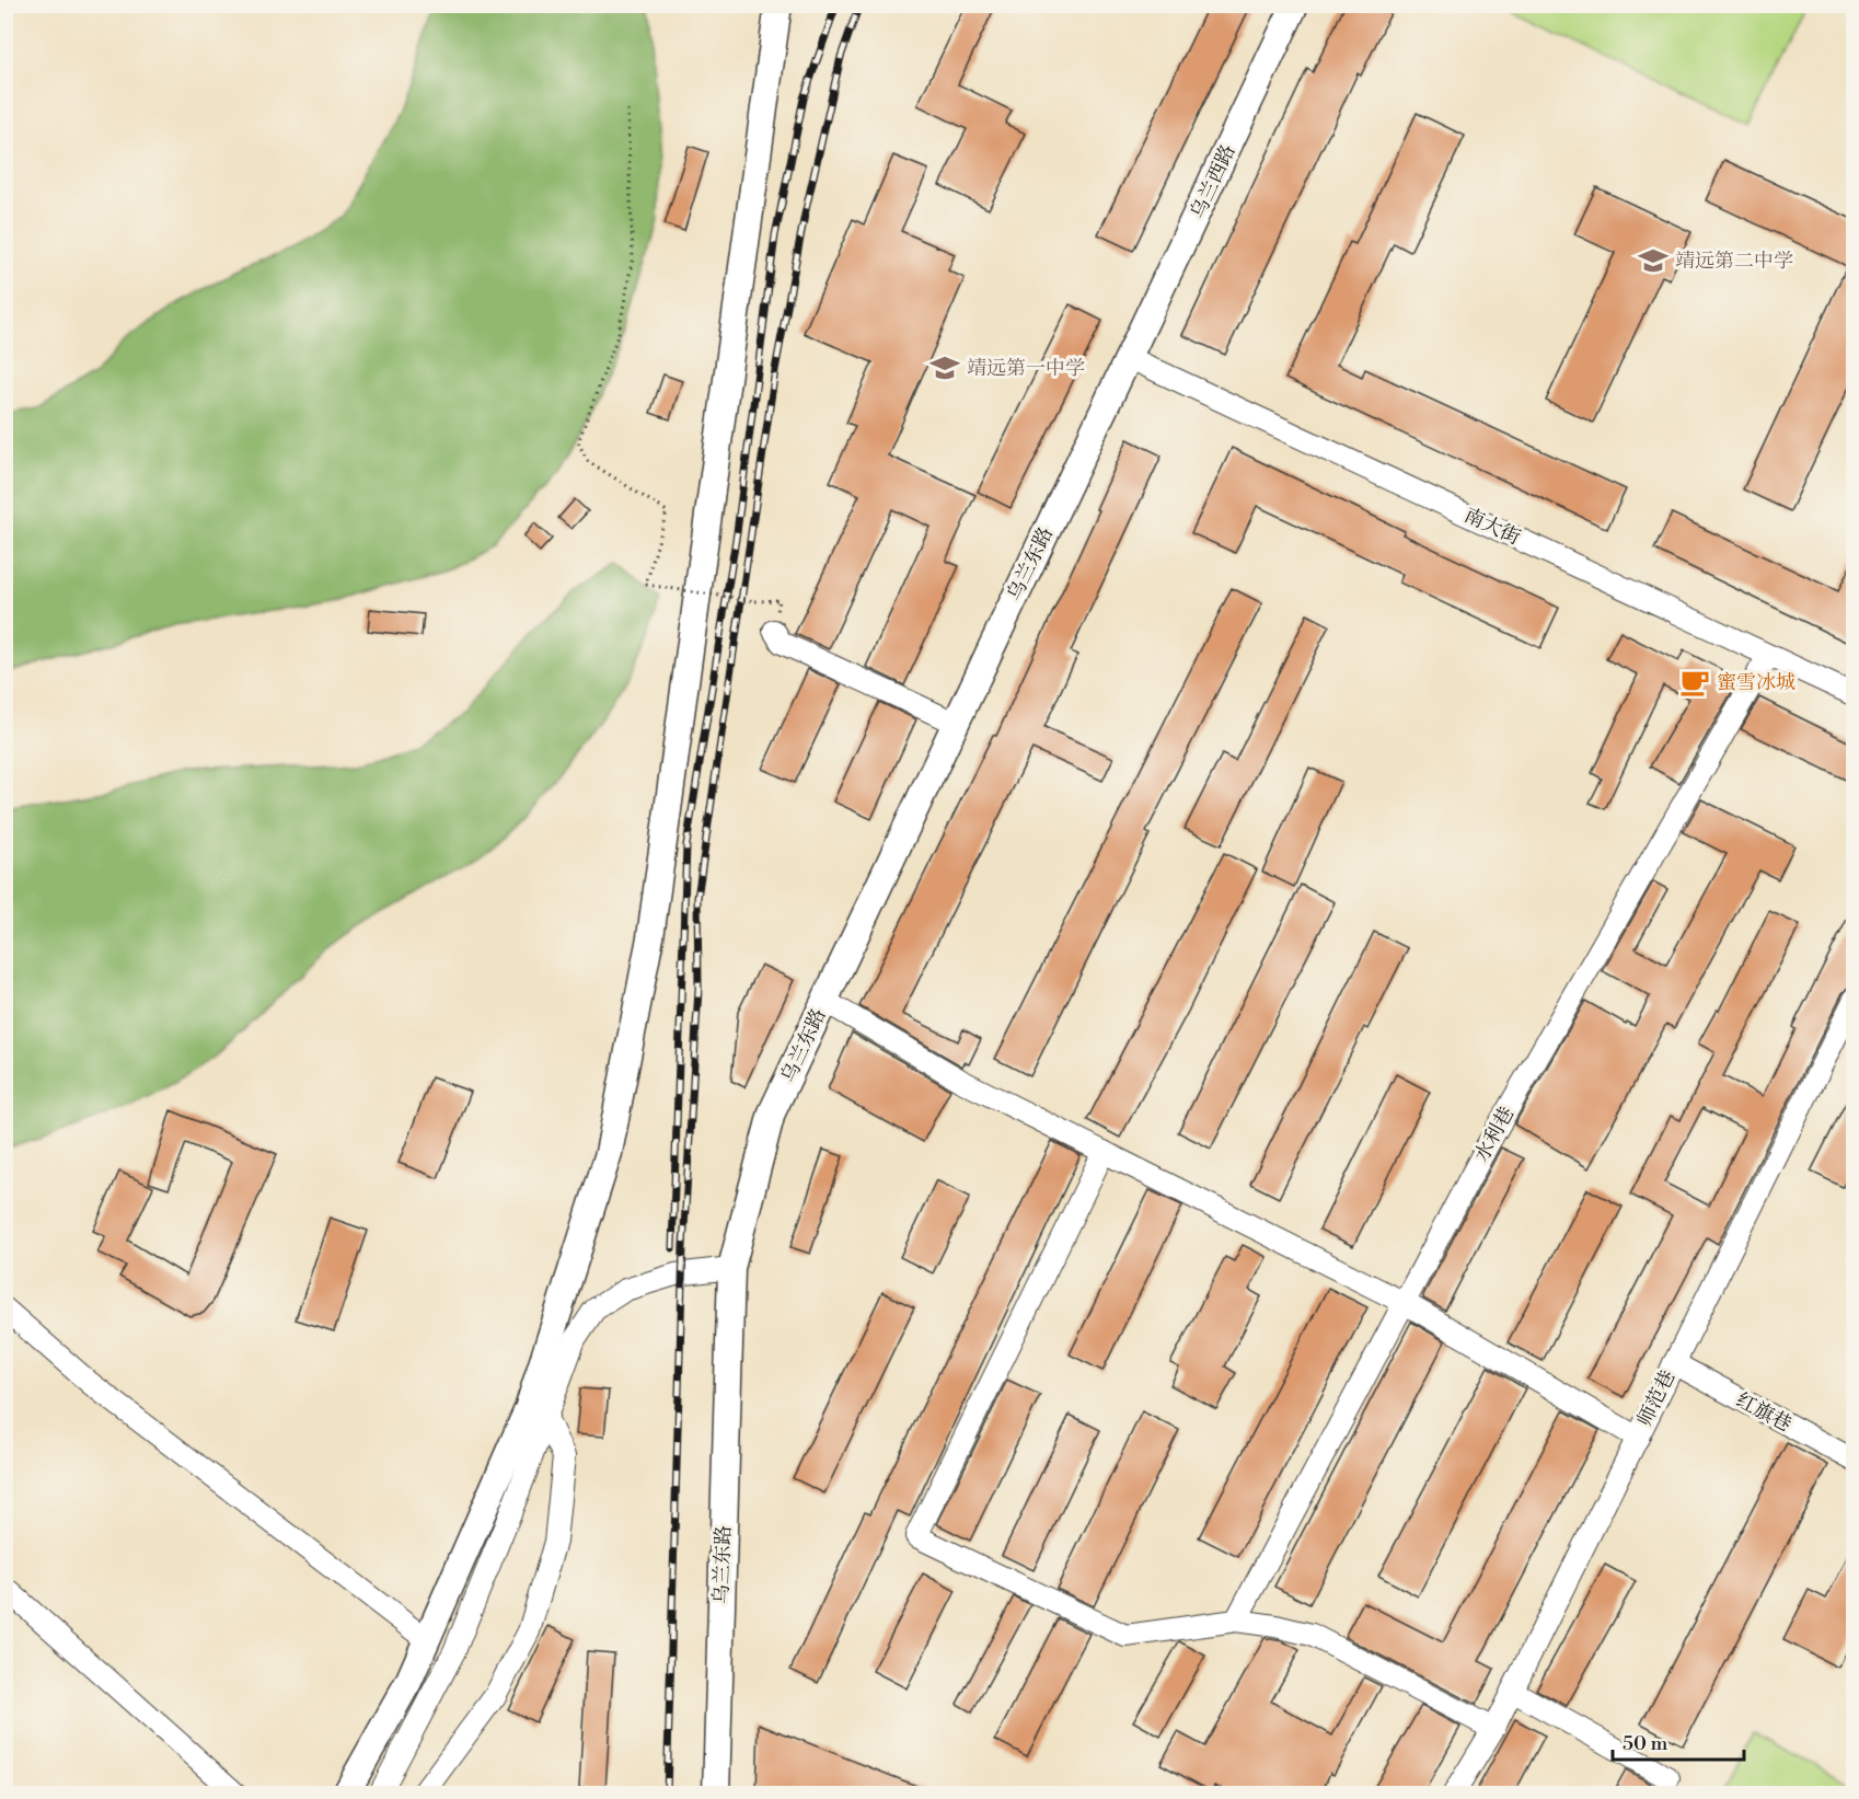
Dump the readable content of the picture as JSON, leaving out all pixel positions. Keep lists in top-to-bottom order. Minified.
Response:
{"streets":{"main road":["乌兰西路","乌兰东路"],"street":["南大街","水利巷","师范巷","红旗巷"]},"crossings":[["乌兰西路","南大街"],["乌兰西路","乌兰东路"],["南大街","乌兰东路"],["南大街","水利巷"],["师范巷","红旗巷"]],"places":{"school or university":["靖远第二中学","靖远第一中学"],"cafe":["蜜雪冰城"]},"scale_bar":"50 m"}
